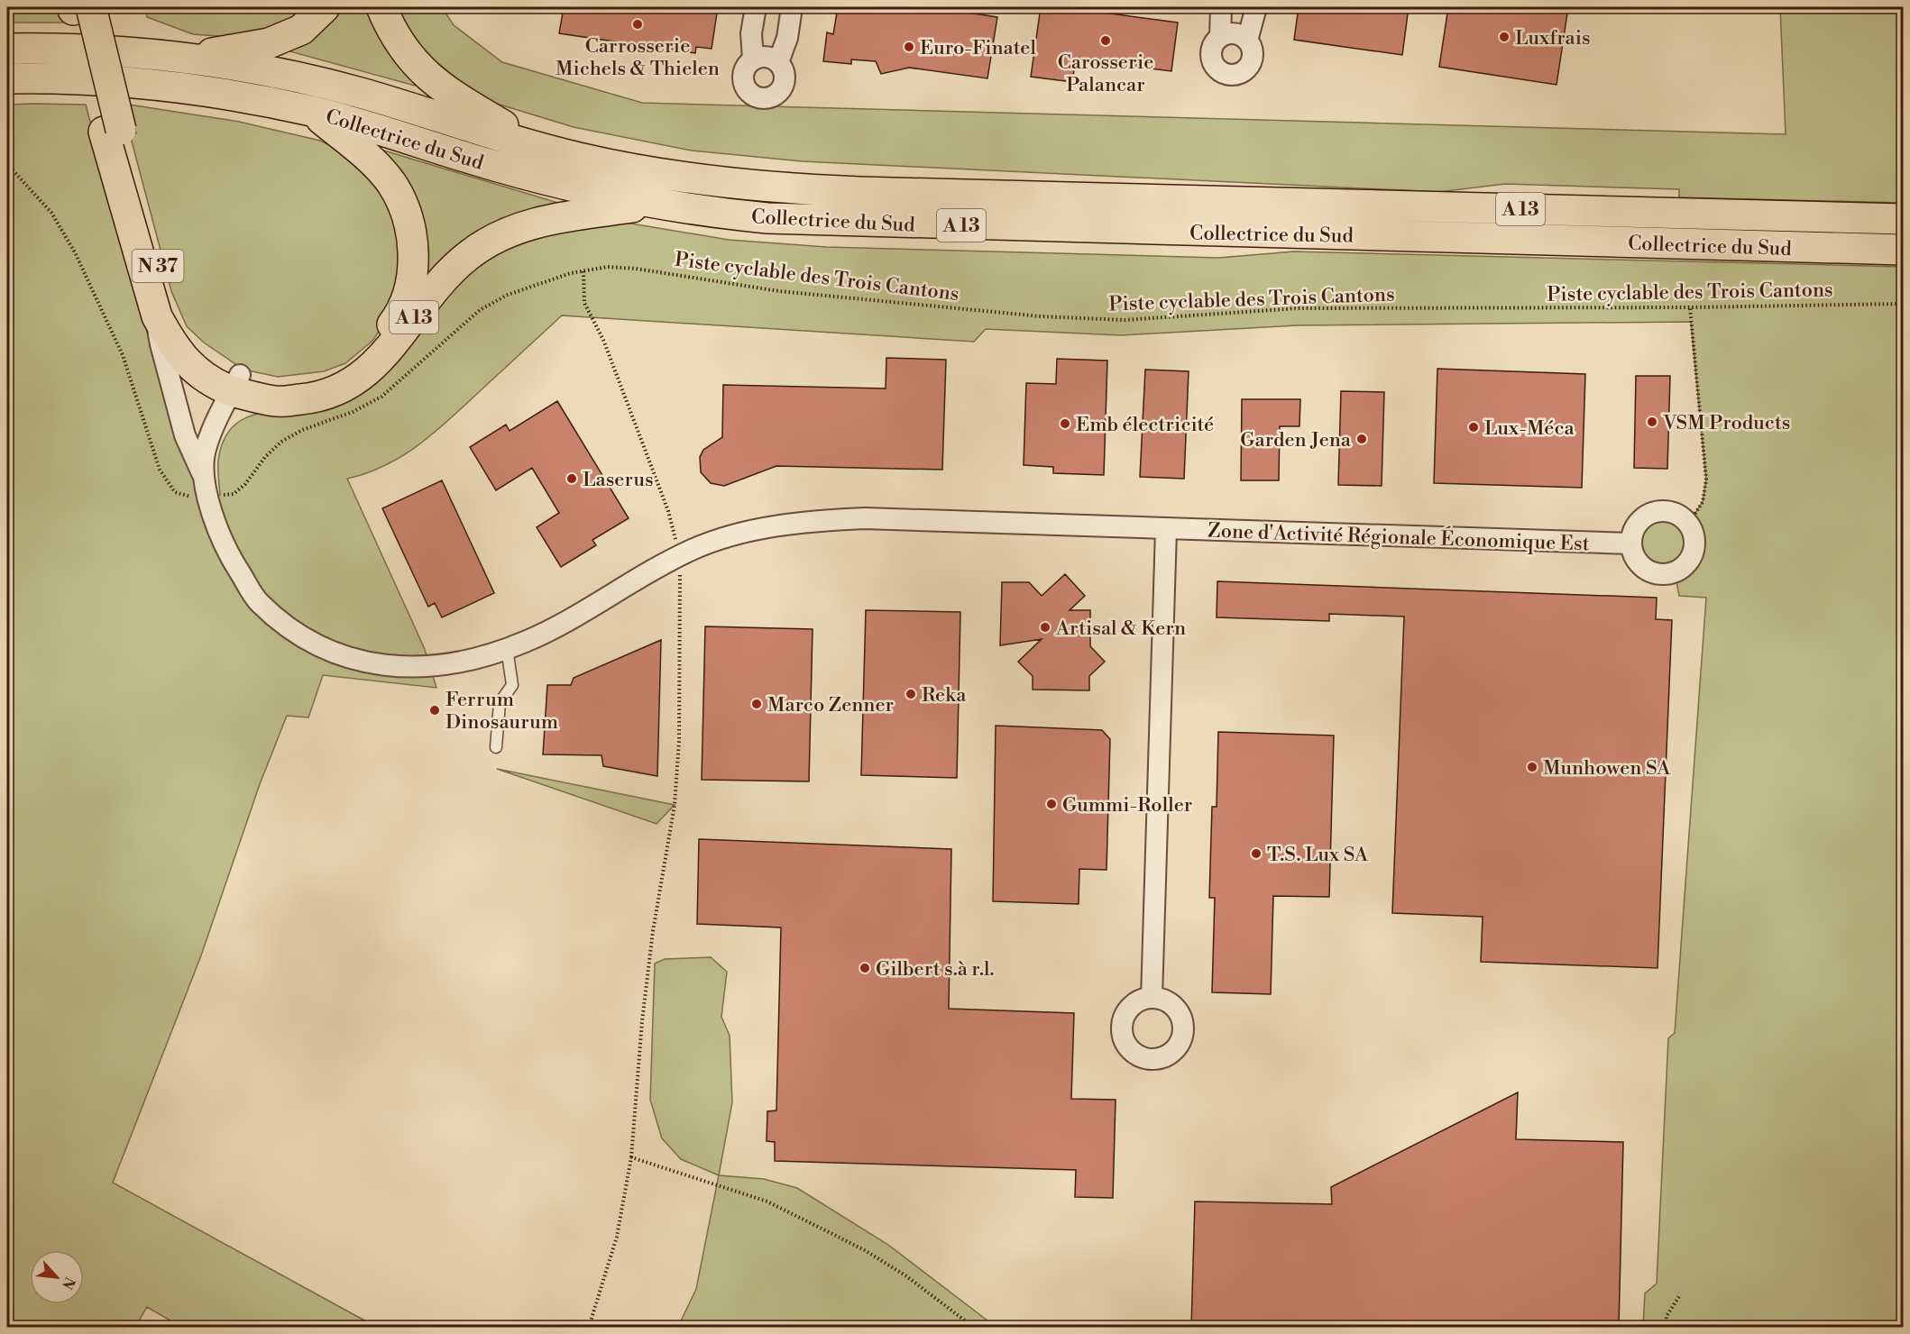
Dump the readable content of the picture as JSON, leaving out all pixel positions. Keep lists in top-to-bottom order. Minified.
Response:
{"streets":{"main road":["Collectrice du Sud","A 13","N 37"],"street":["Zone d'Activité Régionale Économique Est"],"path":["Piste cyclable des Trois Cantons"]},"crossings":[["Collectrice du Sud","A 13"],["A 13","N 37"],["A 13","Zone d'Activité Régionale Économique Est"],["N 37","Zone d'Activité Régionale Économique Est"],["Piste cyclable des Trois Cantons","Zone d'Activité Régionale Économique Est"]],"places":["Carrosserie Michels & Thielen","Luxfrais","Carosserie Palancar","Euro-Finatel","VSM Products","Emb électricité","Lux-Méca","Garden Jena","Laserus","Artisal & Kern","Reka","Marco Zenner","Ferrum Dinosaurum","Munhowen SA","Gummi-Roller","T.S. Lux SA","Gilbert s.à r.l."],"north":"bottom right"}
